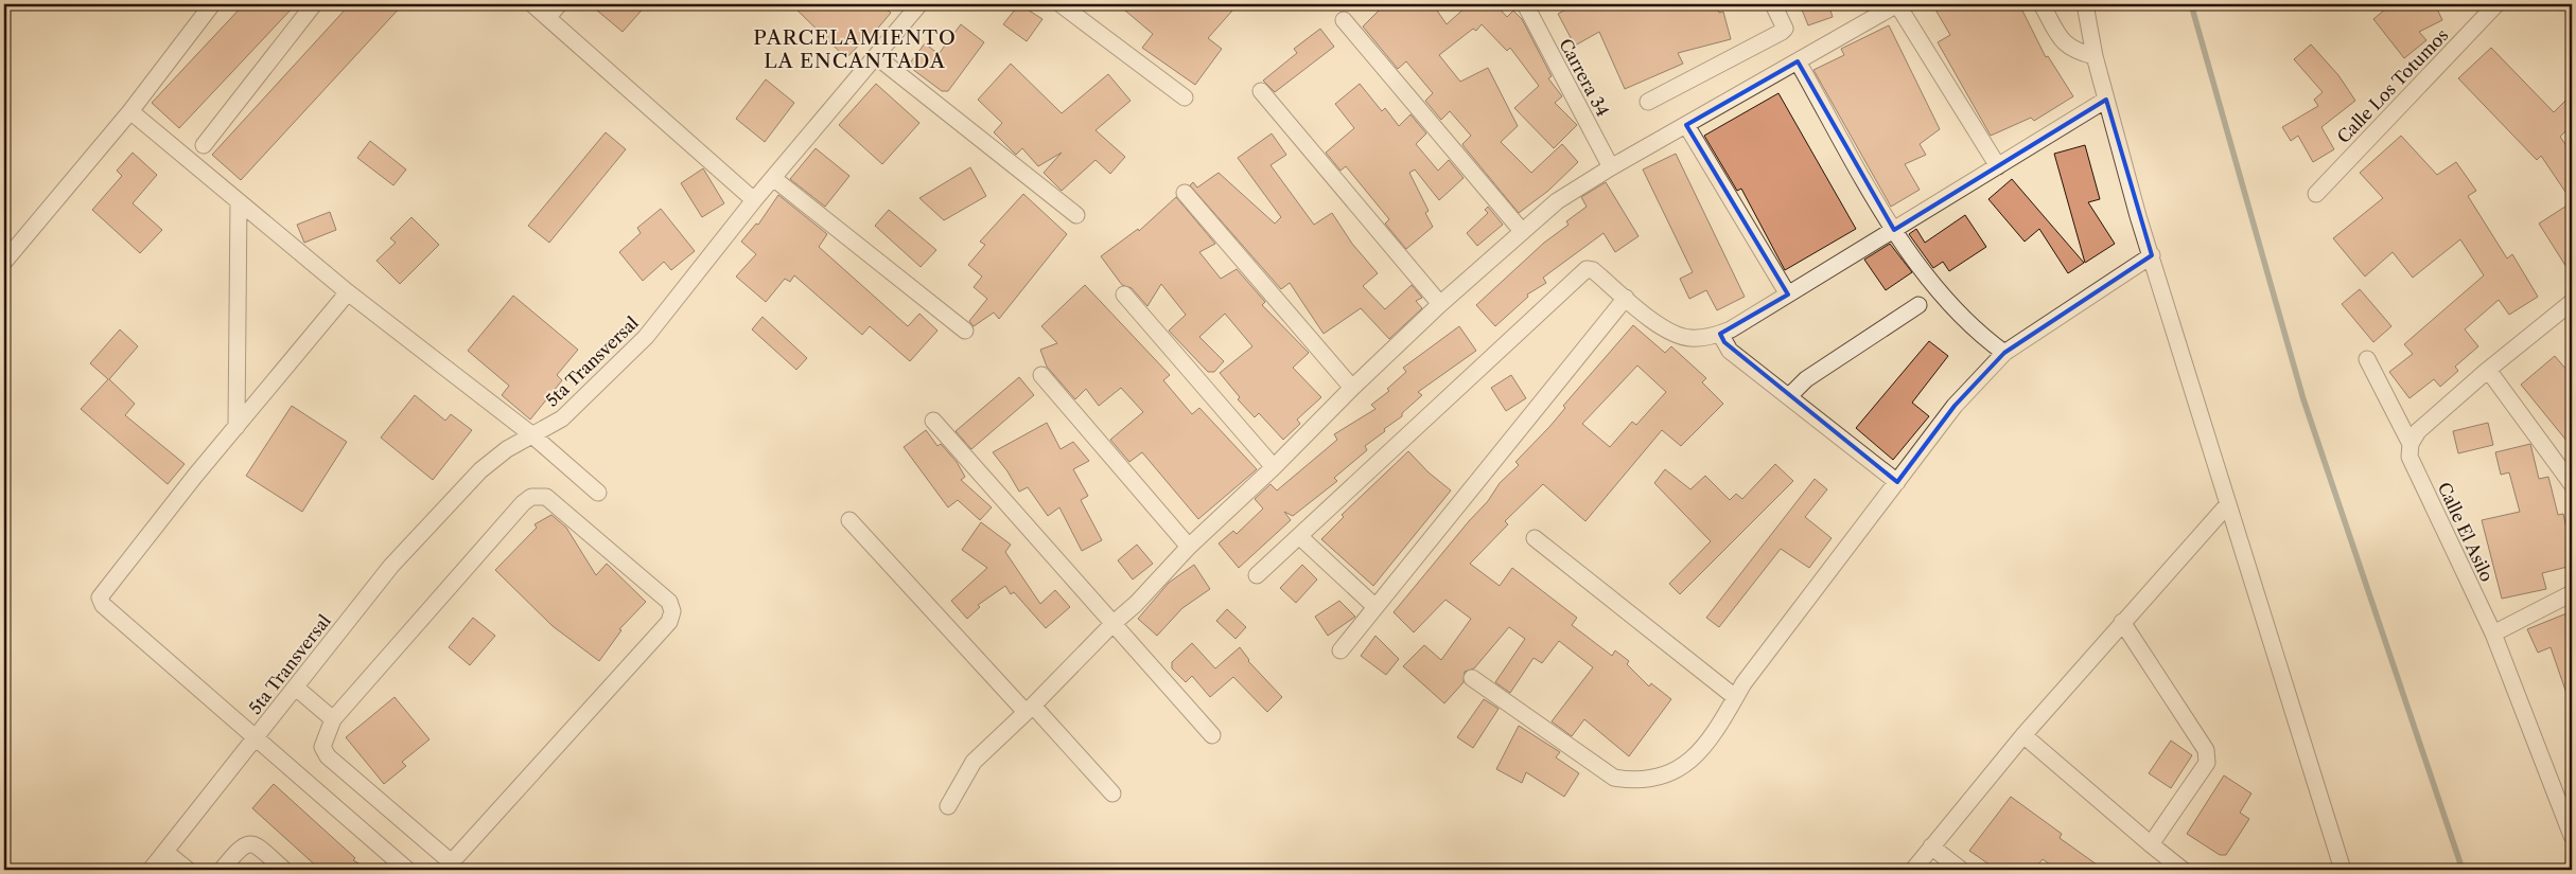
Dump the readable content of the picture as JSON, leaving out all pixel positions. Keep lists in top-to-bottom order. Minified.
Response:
{"streets":{"street":["Carrera 34","Calle Los Totumos","5ta Transversal","Calle El Asilo"]},"districts":["PARCELAMIENTO LA ENCANTADA"]}
